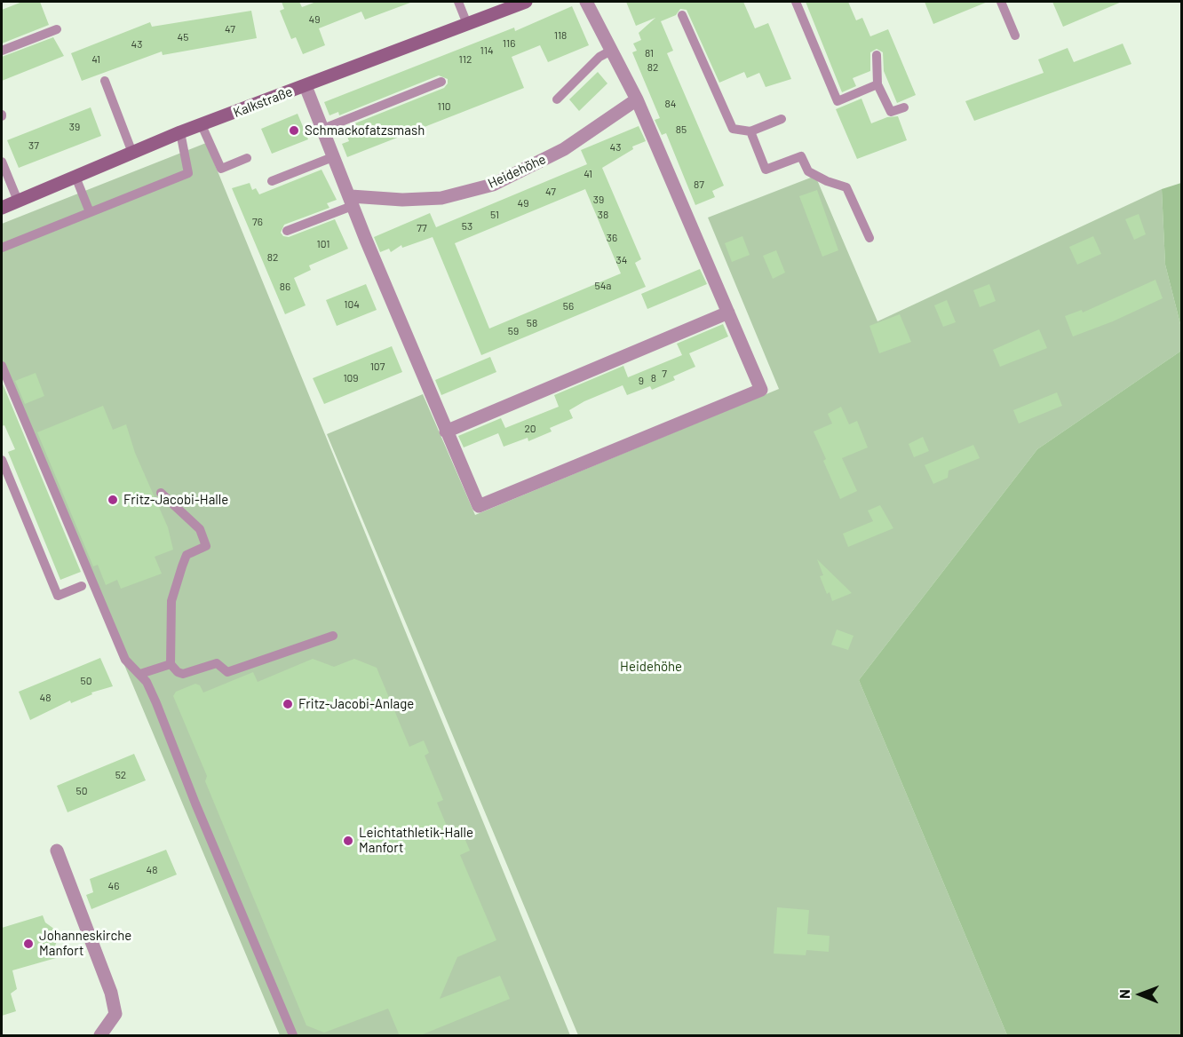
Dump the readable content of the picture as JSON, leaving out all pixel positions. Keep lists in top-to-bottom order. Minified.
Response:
{"streets":{"street":["Kalkstraße","Heidehöhe"]},"parks":["Heidehöhe"],"places":["Schmackofatzsmash","Fritz-Jacobi-Halle","Fritz-Jacobi-Anlage","Leichtathletik-Halle Manfort","Johanneskirche Manfort"],"house_numbers":["49","47","118","45","116","43","114","81","41","112","82","84","110","39","85","37","43","41","87","47","39","49","51","38","76","53","77","36","101","82","34","54a","86","104","56","58","59","107","7","109","8","9","20","50","48","52","50","48","46"],"north":"left"}
